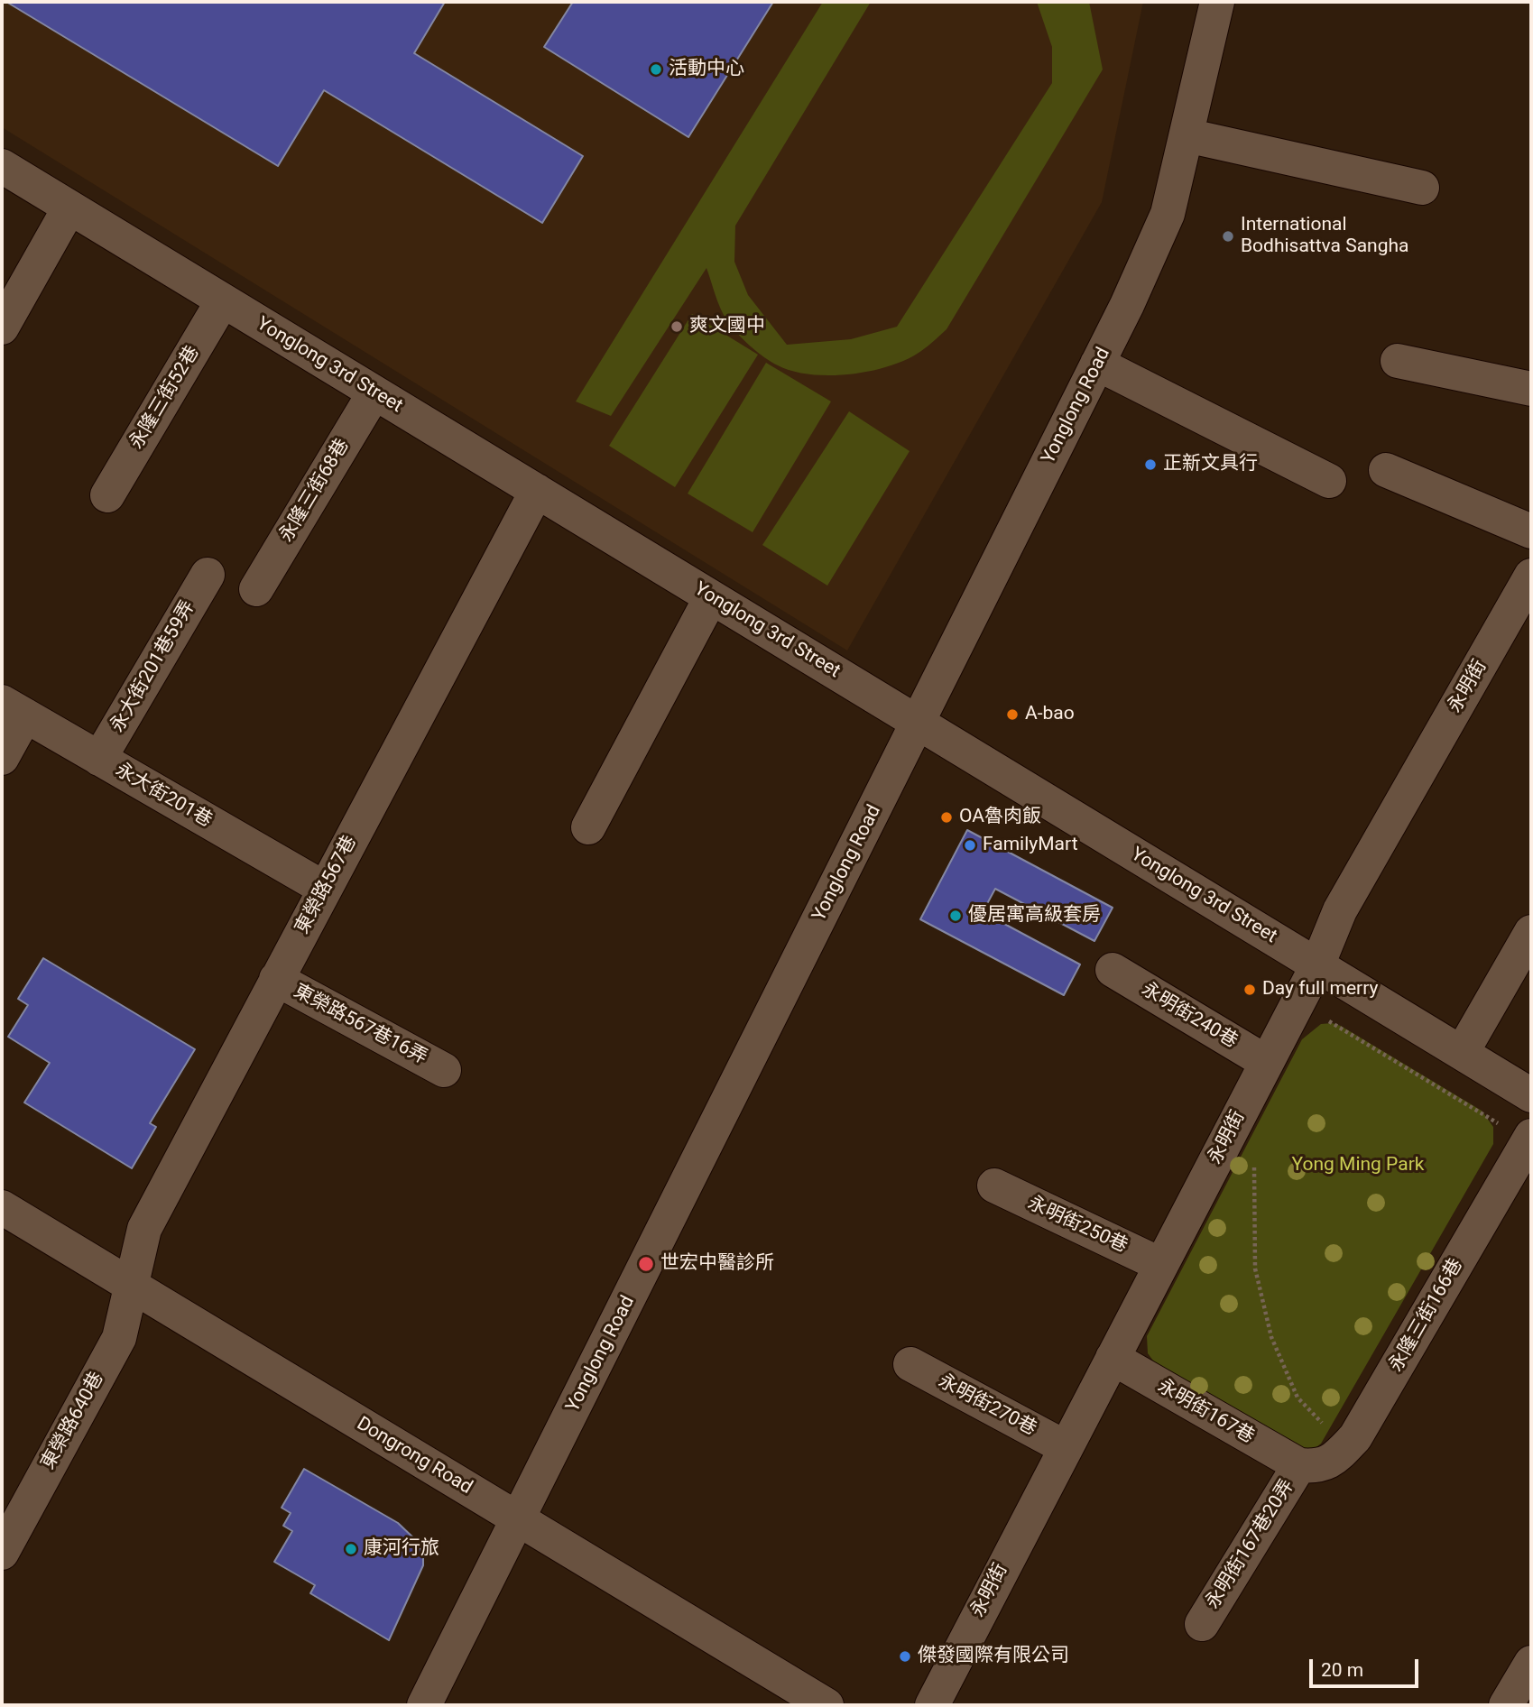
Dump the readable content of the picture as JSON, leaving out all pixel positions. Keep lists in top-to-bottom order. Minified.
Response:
{"streets":{"street":["Yonglong 3rd Street","永隆三街52巷","Yonglong Road","永隆三街68巷","永大街201巷59弄","永明街","永大街201巷","東榮路567巷","永明街240巷","東榮路567巷16弄","永明街250巷","永隆三街166巷","永明街270巷","永明街167巷","東榮路640巷","Dongrong Road","永明街167巷20弄"]},"crossings":[["Yonglong 3rd Street","永隆三街52巷"],["Yonglong 3rd Street","Yonglong Road"],["Yonglong 3rd Street","永隆三街68巷"],["Yonglong 3rd Street","永明街"],["Yonglong 3rd Street","東榮路567巷"],["Yonglong Road","Dongrong Road"],["永大街201巷59弄","永大街201巷"],["永明街","永明街240巷"],["永明街","永明街250巷"],["永明街","永明街270巷"],["永明街","永明街167巷"],["永大街201巷","東榮路567巷"],["東榮路567巷","東榮路567巷16弄"],["東榮路567巷","東榮路640巷"],["東榮路567巷","Dongrong Road"],["永隆三街166巷","永明街167巷"],["永隆三街166巷","永明街167巷20弄"],["永明街167巷","永明街167巷20弄"],["東榮路640巷","Dongrong Road"]],"parks":["Yong Ming Park"],"places":["活動中心","International Bodhisattva Sangha","爽文國中","正新文具行","A-bao","OA魯肉飯","FamilyMart","優居寓高級套房","Day full merry","世宏中醫診所","康河行旅","傑發國際有限公司"],"scale_bar":"20 m"}
